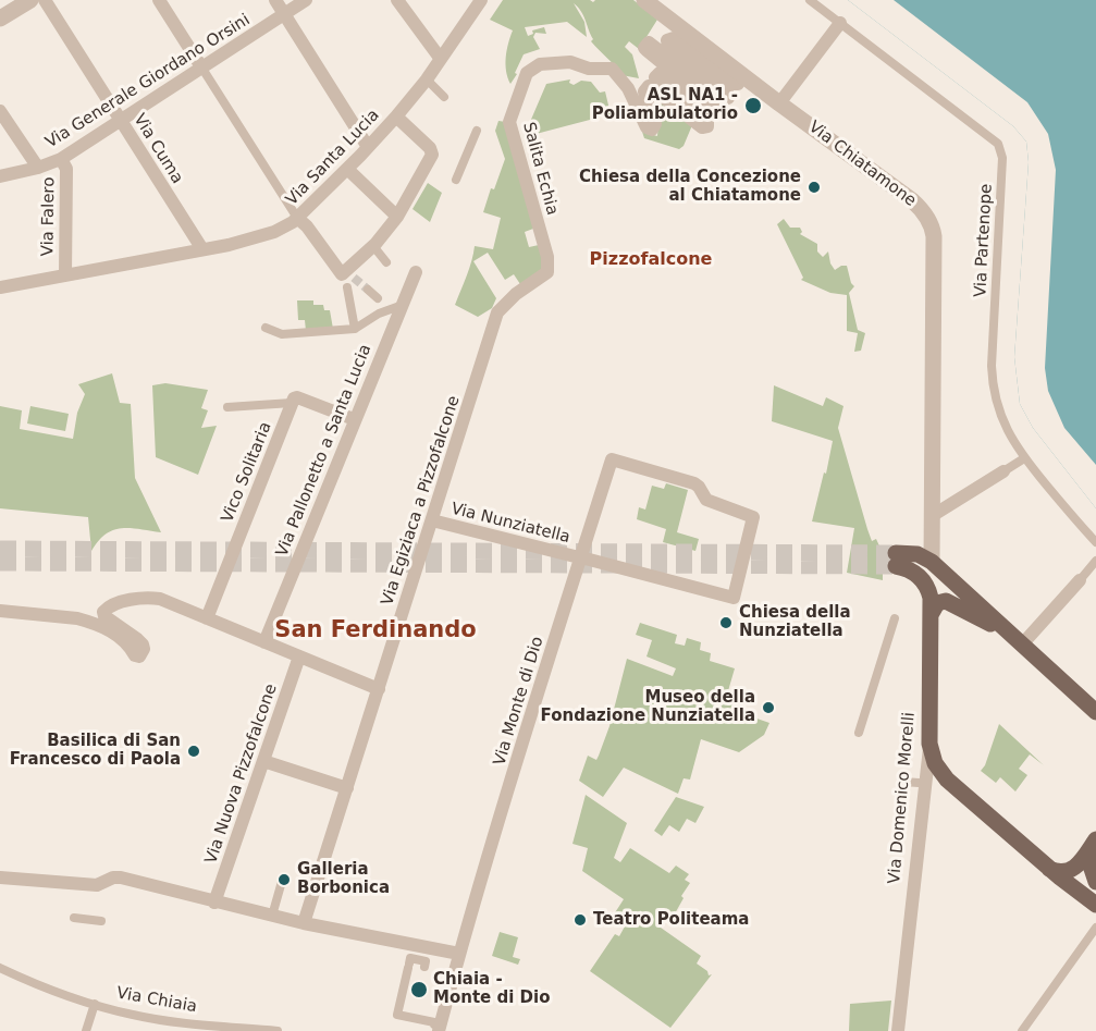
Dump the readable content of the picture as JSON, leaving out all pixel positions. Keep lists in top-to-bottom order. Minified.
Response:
{"streets":{"main road":["Via Domenico Morelli"],"street":["Via Generale Giordano Orsini","Via Cuma","Via Santa Lucia","Via Chiatamone","Salita Echia","Via Falero","Via Partenope","Via Pallonetto a Santa Lucia","Vico Solitaria","Via Egiziaca a Pizzofalcone","Via Nunziatella","Via Monte di Dio","Via Nuova Pizzofalcone","Via Chiaia"]},"crossings":[["Via Generale Giordano Orsini","Via Cuma"],["Via Generale Giordano Orsini","Via Falero"],["Via Cuma","Via Santa Lucia"],["Via Santa Lucia","Via Falero"],["Via Chiatamone","Salita Echia"],["Via Chiatamone","Via Domenico Morelli"],["Salita Echia","Via Egiziaca a Pizzofalcone"],["Via Egiziaca a Pizzofalcone","Via Nunziatella"],["Via Nunziatella","Via Monte di Dio"]],"districts":["Pizzofalcone","San Ferdinando"],"places":["ASL NA1 - Poliambulatorio","Chiesa della Concezione al Chiatamone","Chiesa della Nunziatella","Museo della Fondazione Nunziatella","Basilica di San Francesco di Paola","Galleria Borbonica","Teatro Politeama","Chiaia - Monte di Dio"]}
